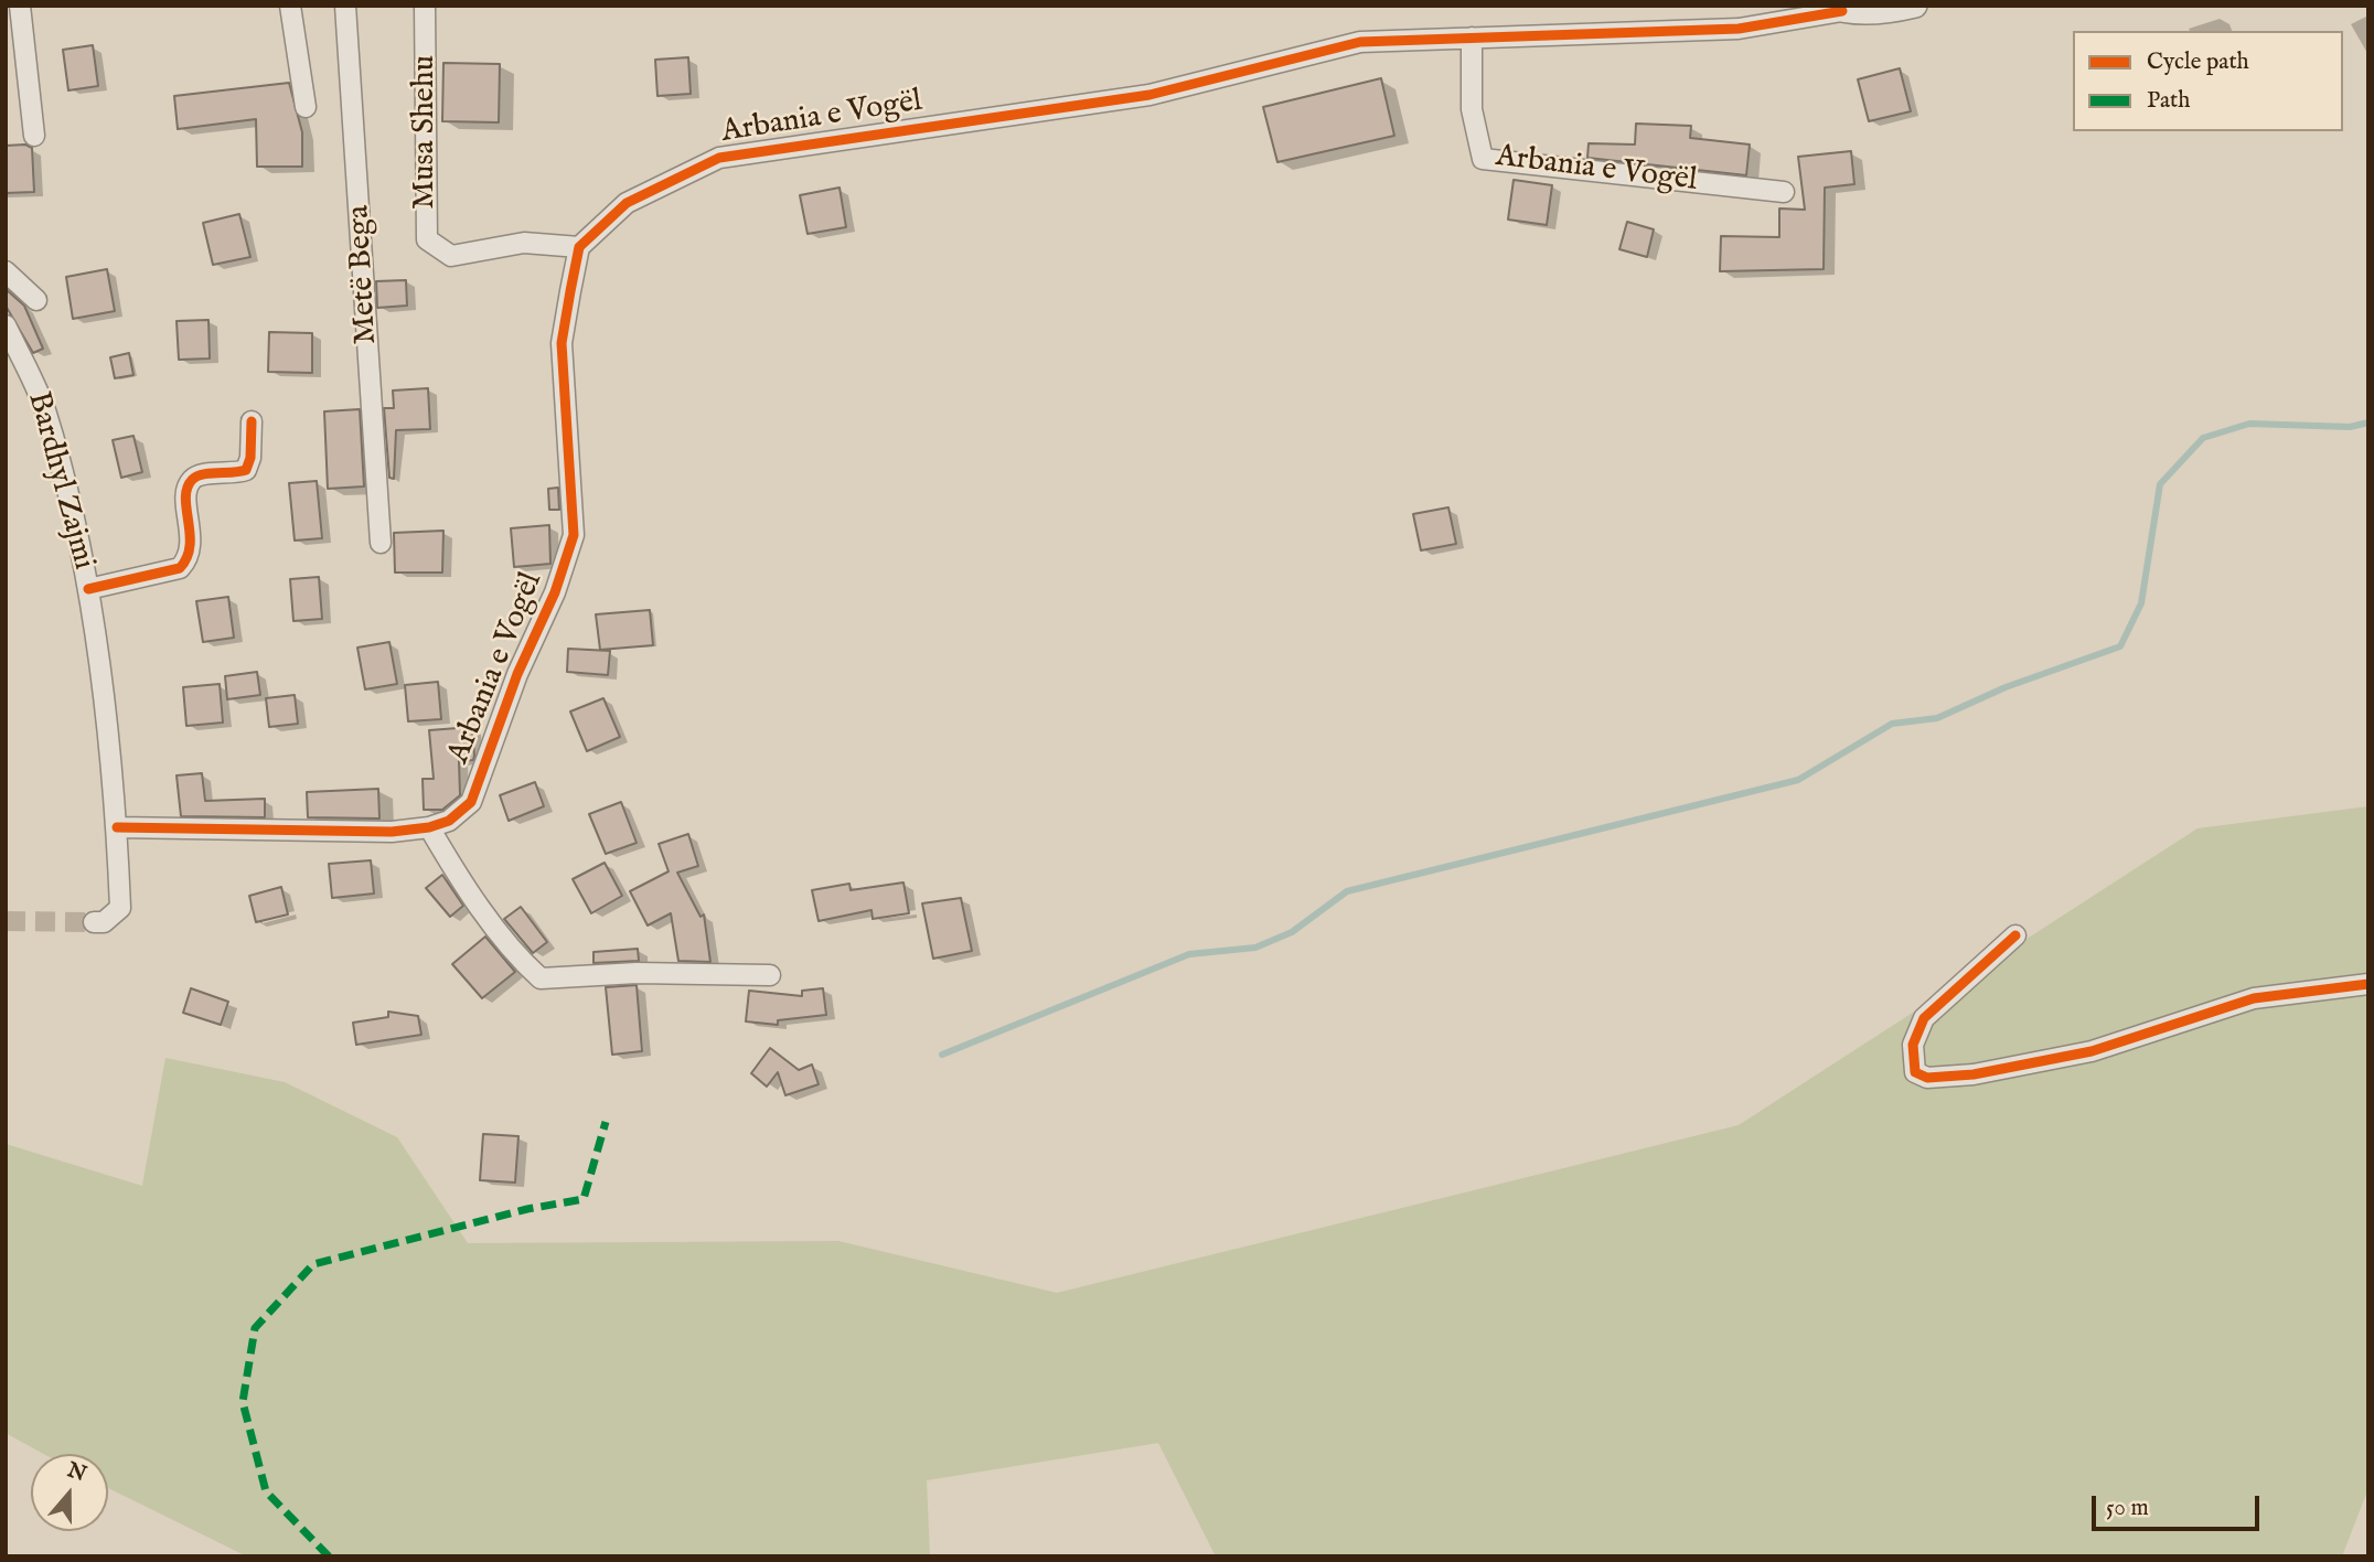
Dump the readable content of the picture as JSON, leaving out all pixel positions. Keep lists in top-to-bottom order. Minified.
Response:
{"streets":{"street":["Arbania e Vogël","Musa Shehu","Metë Bega","Bardhyl Zajmi"]},"crossings":[["Arbania e Vogël","Musa Shehu"],["Arbania e Vogël","Bardhyl Zajmi"]],"legend":["Cycle path","Path"],"scale_bar":"50 m","north":"top"}
